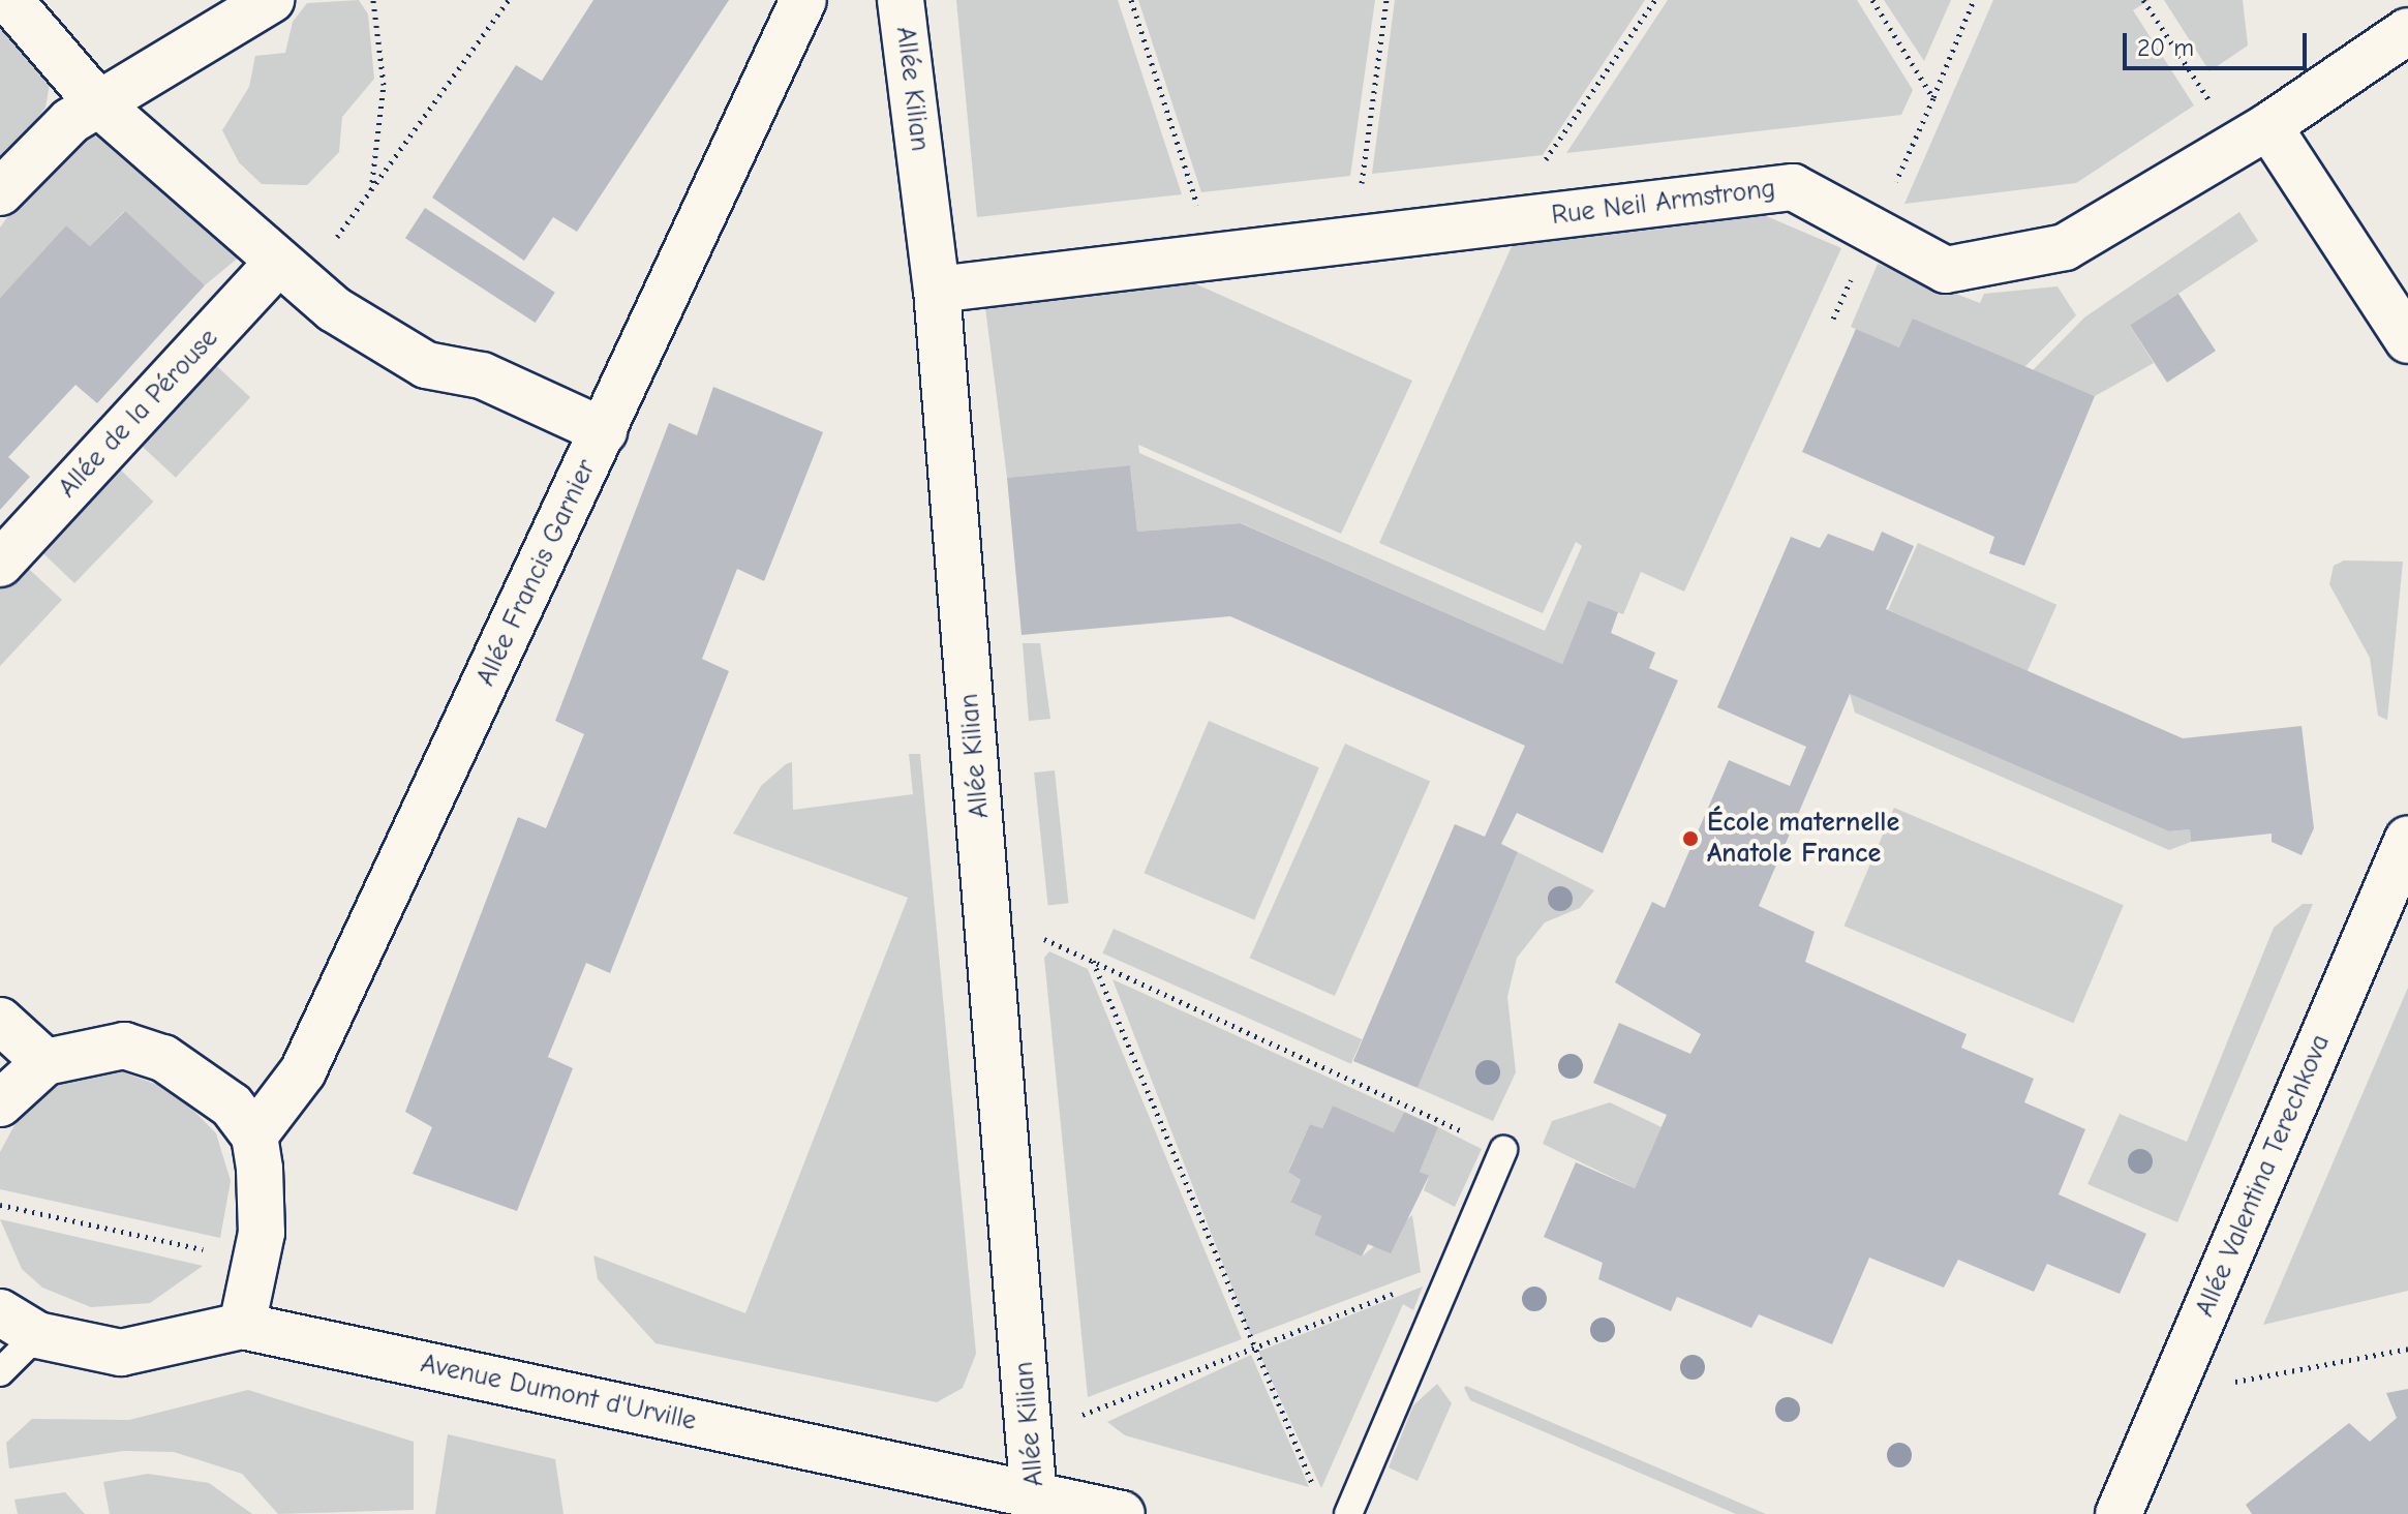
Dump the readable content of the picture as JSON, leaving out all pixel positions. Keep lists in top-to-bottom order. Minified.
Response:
{"streets":{"street":["Allée Kilian","Rue Neil Armstrong","Allée de la Pérouse","Allée Francis Garnier","Allée Valentina Terechkova","Avenue Dumont d'Urville"]},"crossings":[["Allée Kilian","Rue Neil Armstrong"],["Allée Kilian","Avenue Dumont d'Urville"]],"places":["École maternelle Anatole France"],"scale_bar":"20 m"}
